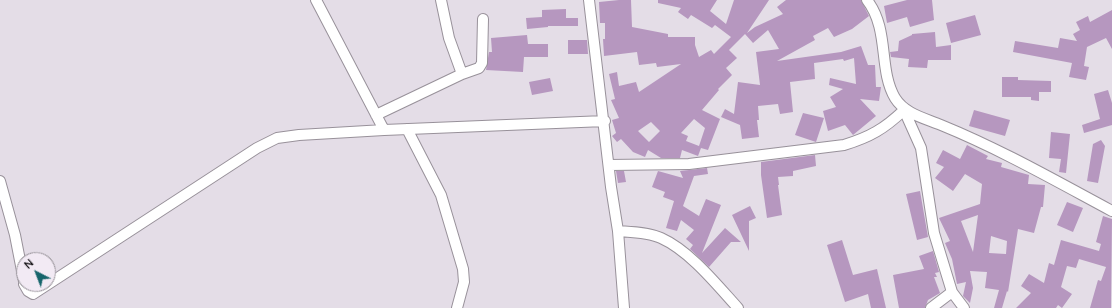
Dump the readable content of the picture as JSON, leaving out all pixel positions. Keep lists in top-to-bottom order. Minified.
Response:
{"north":"top left"}
